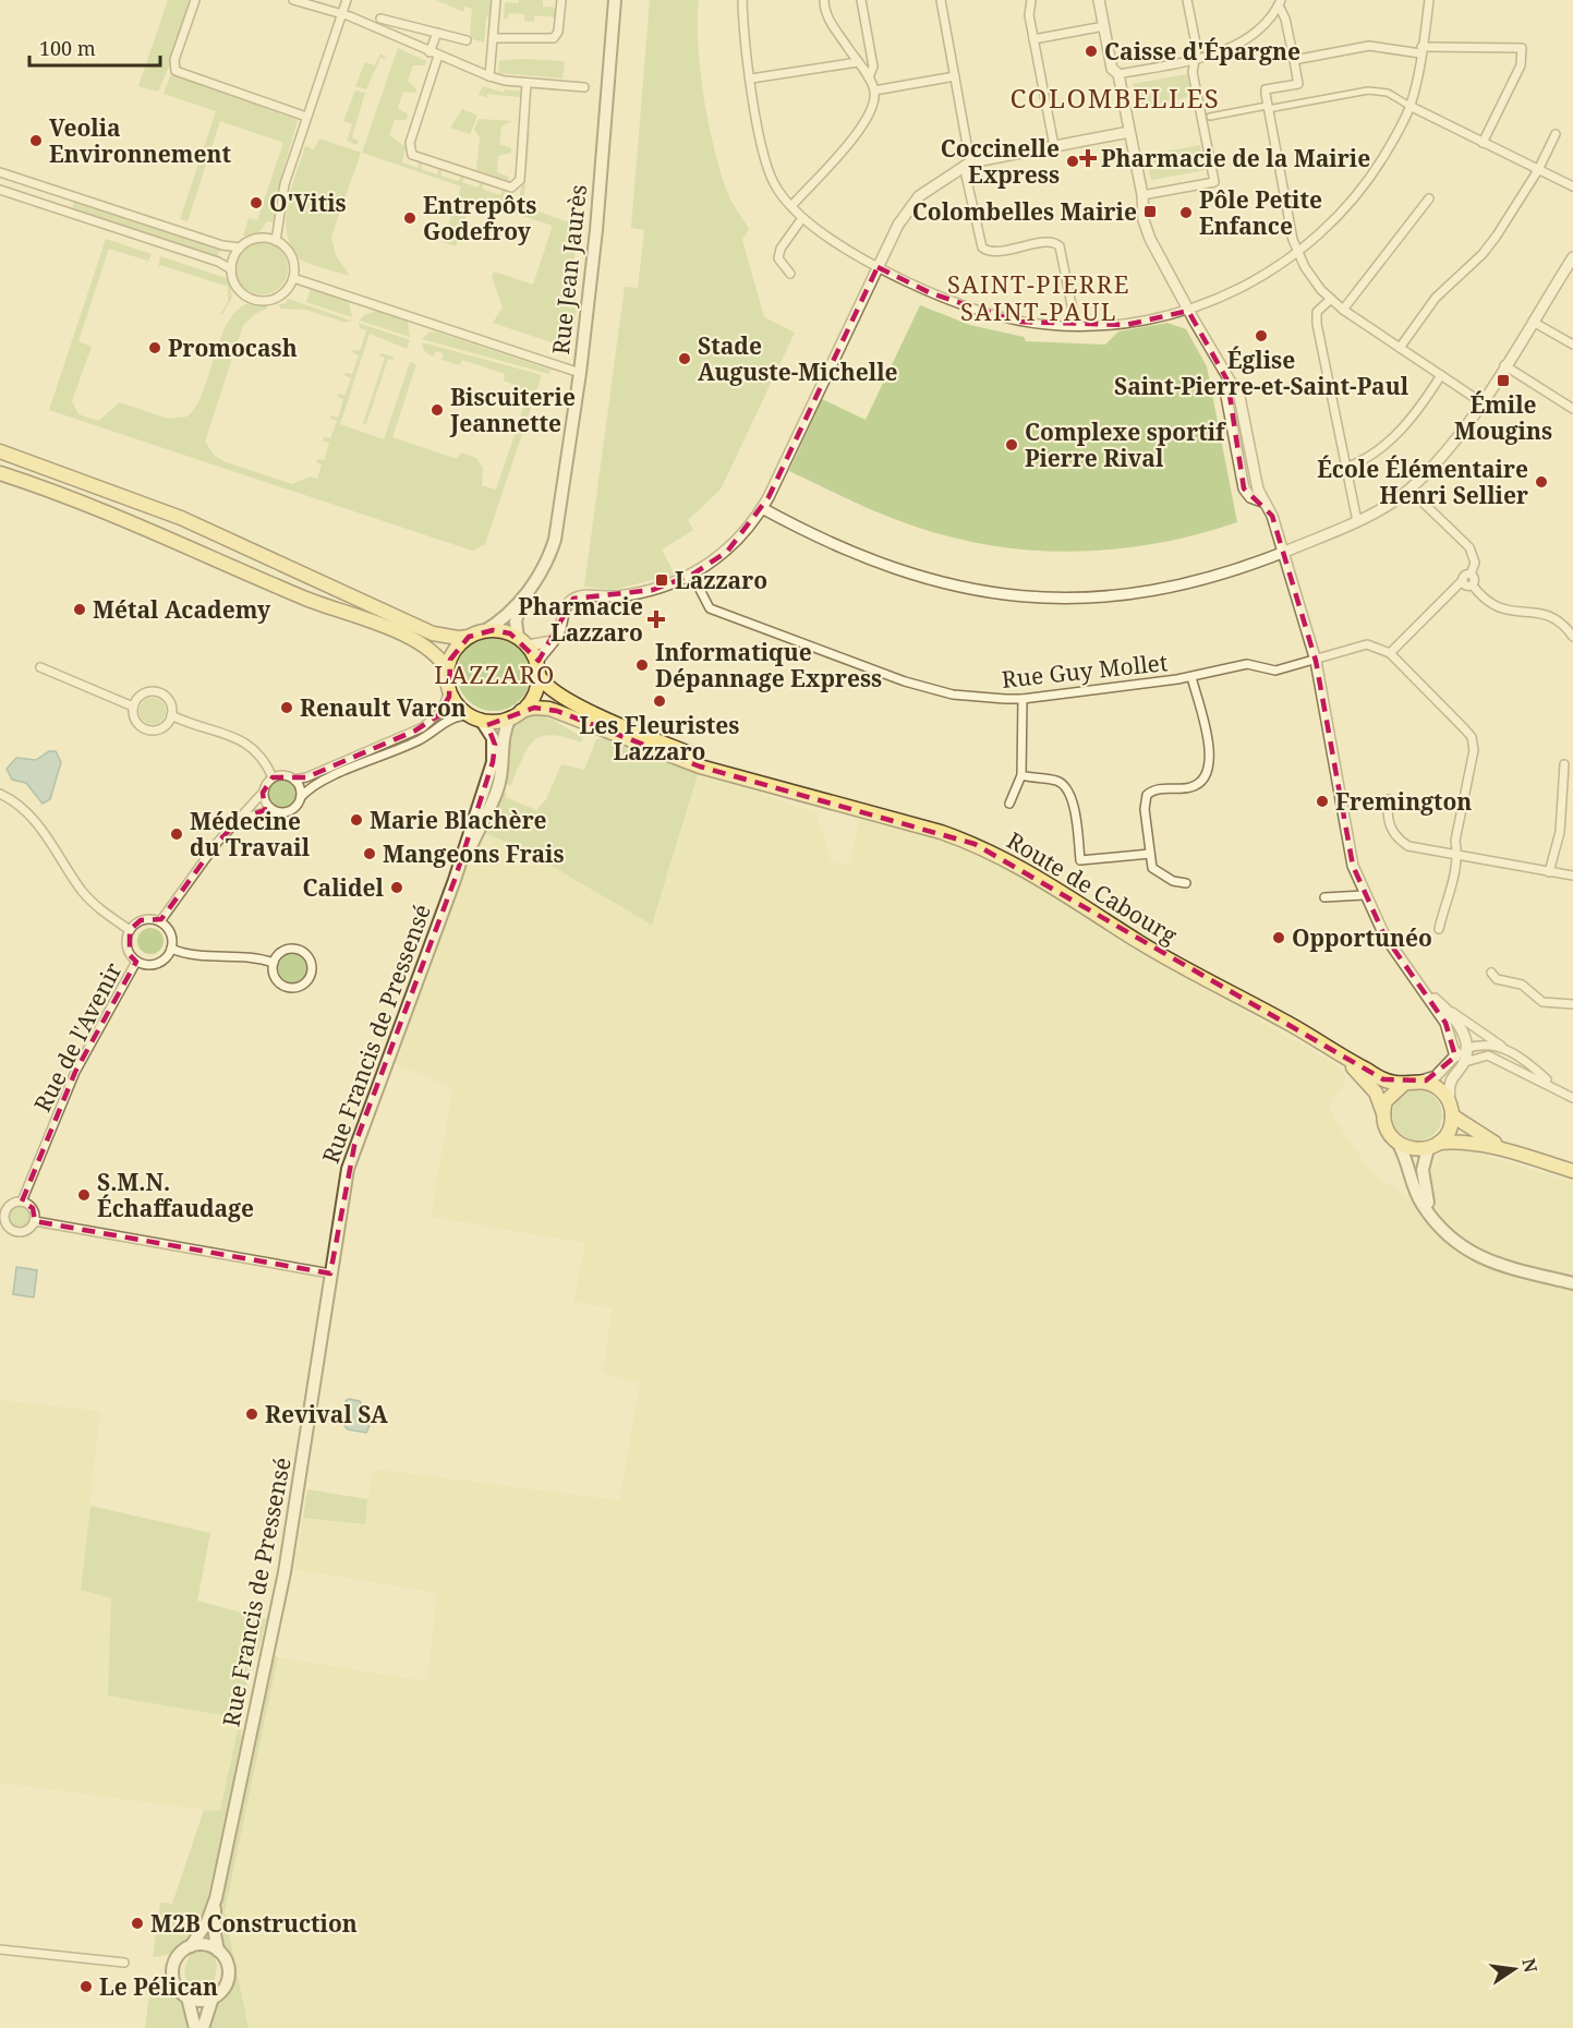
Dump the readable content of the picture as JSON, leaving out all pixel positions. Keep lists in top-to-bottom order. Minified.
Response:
{"streets":{"main road":["Rue Jean Jaurès","Route de Cabourg","Rue Francis de Pressensé"],"street":["Rue Guy Mollet","Rue de l'Avenir"]},"districts":["COLOMBELLES","SAINT-PIERRE SAINT-PAUL","LAZZARO"],"places":{"other":["Caisse d'Épargne","Veolia Environnement","Coccinelle Express","O'Vitis","Pôle Petite Enfance","Entrepôts Godefroy","Église Saint-Pierre-et-Saint-Paul","Promocash","Stade Auguste-Michelle","Biscuiterie Jeannette","Complexe sportif Pierre Rival","École Élémentaire Henri Sellier","Métal Academy","Informatique Dépannage Express","Les Fleuristes Lazzaro","Renault Varon","Fremington","Marie Blachère","Médecine du Travail","Mangeons Frais","Calidel","Opportunéo","S.M.N. Échaffaudage","Revival SA","M2B Construction","Le Pélican"],"health":["Pharmacie de la Mairie","Pharmacie Lazzaro"],"transit":["Colombelles Mairie","Émile Mougins","Lazzaro"]},"scale_bar":"100 m","north":"right"}
